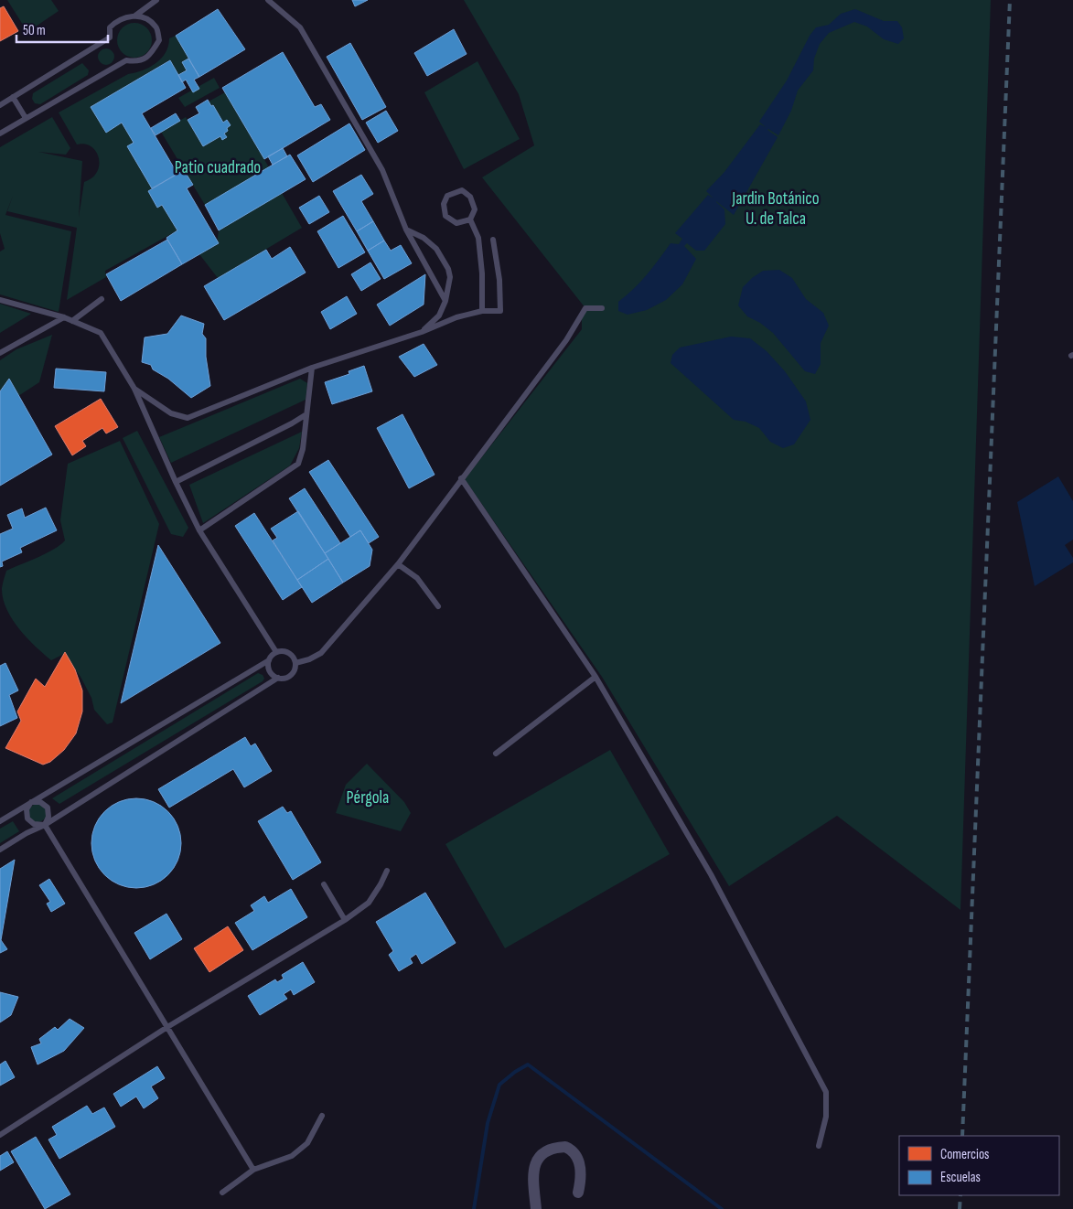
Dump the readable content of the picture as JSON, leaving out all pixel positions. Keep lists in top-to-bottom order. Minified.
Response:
{"parks":["Patio cuadrado","Jardin Botánico U. de Talca","Pérgola"],"legend":["Comercios","Escuelas"],"scale_bar":"50 m"}
